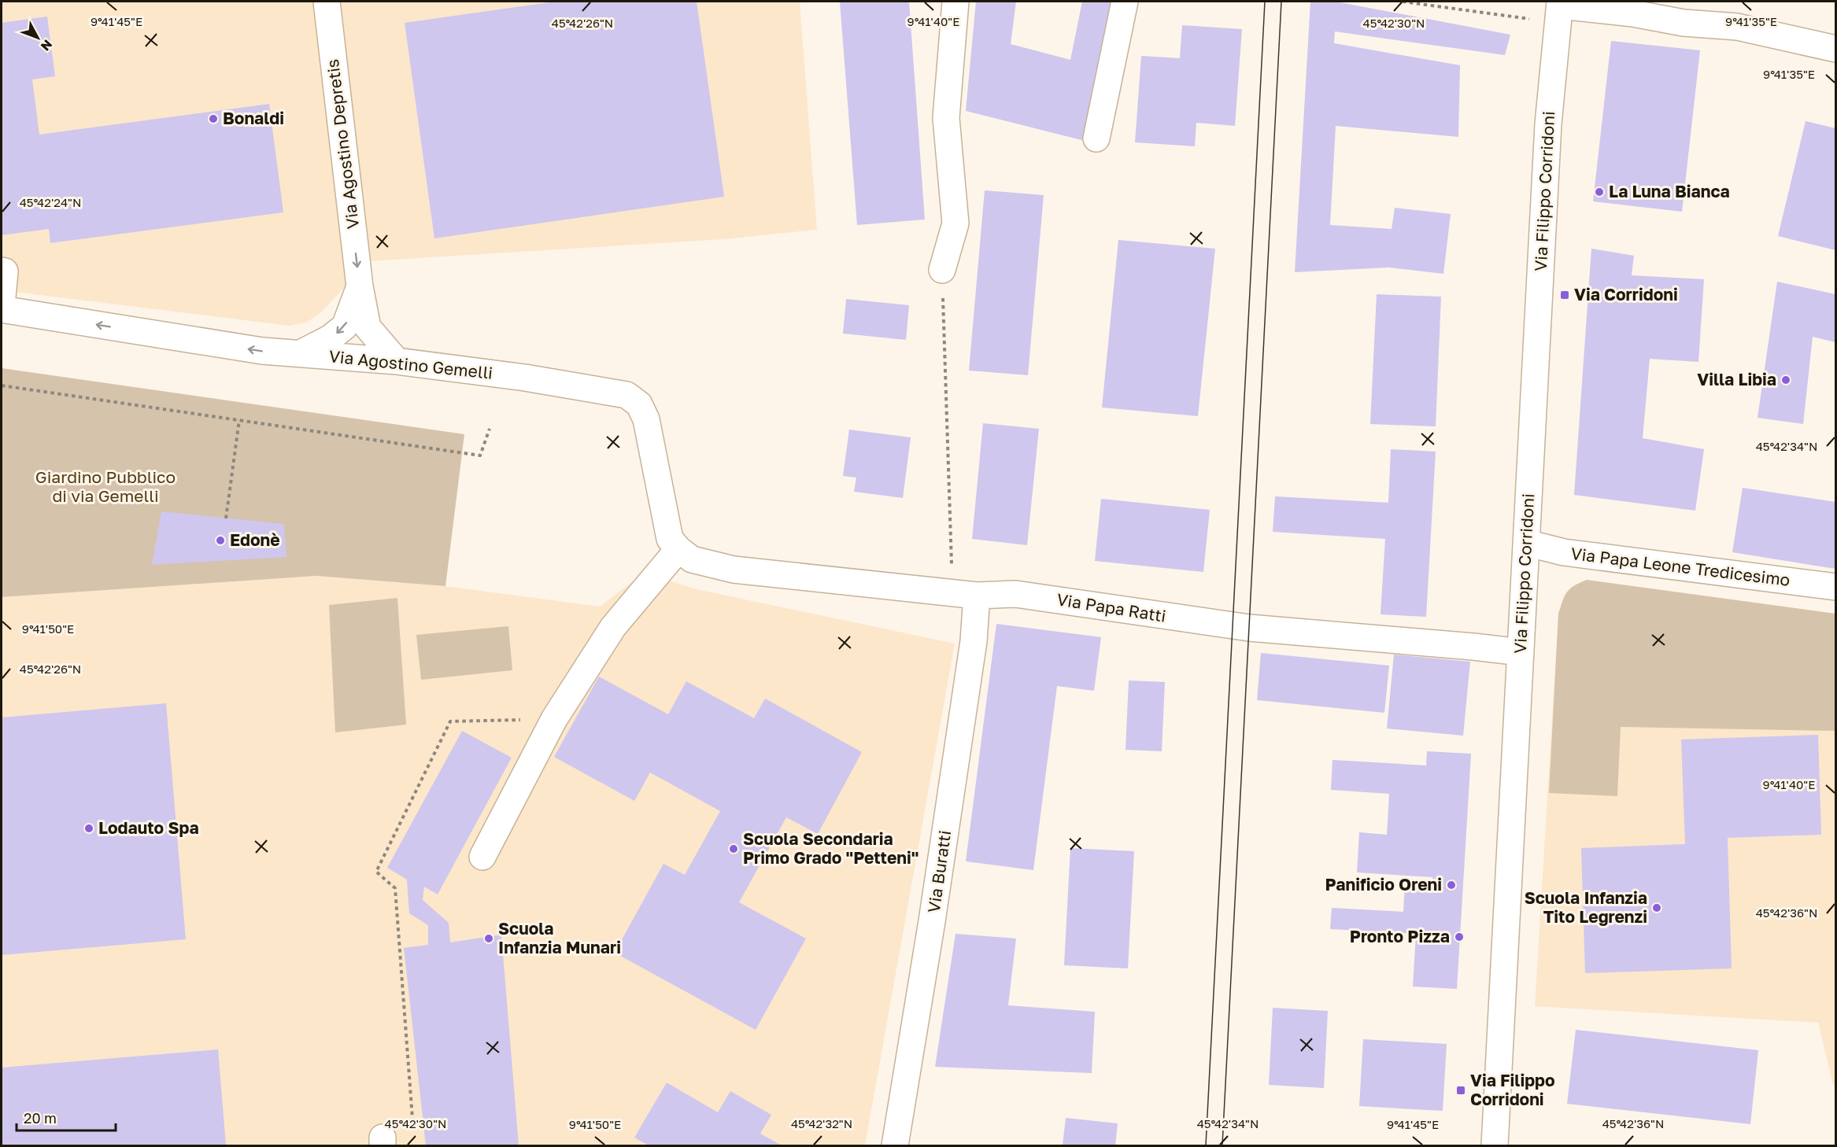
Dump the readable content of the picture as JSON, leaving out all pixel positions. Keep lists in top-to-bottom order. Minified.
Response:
{"streets":{"street":["Via Agostino Depretis","Via Filippo Corridoni","Via Agostino Gemelli","Via Papa Leone Tredicesimo","Via Papa Ratti","Via Buratti"]},"crossings":[["Via Agostino Depretis","Via Agostino Gemelli"],["Via Filippo Corridoni","Via Papa Leone Tredicesimo"],["Via Filippo Corridoni","Via Papa Ratti"],["Via Agostino Gemelli","Via Papa Ratti"],["Via Papa Ratti","Via Buratti"]],"one_way":["Via Agostino Depretis","Via Agostino Gemelli"],"parks":["Giardino Pubblico di via Gemelli"],"places":{"other":["Bonaldi","La Luna Bianca","Villa Libia","Edonè","Lodauto Spa","Scuola Secondaria Primo Grado \"Petteni\"","Panificio Oreni","Scuola Infanzia Tito Legrenzi","Pronto Pizza","Scuola Infanzia Munari"],"transit":["Via Corridoni","Via Filippo Corridoni"]},"scale_bar":"20 m","north":"bottom right","coordinates":["9°41'45\"E","9°41'40\"E","9°41'35\"E","45°42'26\"N","45°42'30\"N","45°42'24\"N","45°42'34\"N","9°41'50\"E","45°42'36\"N","45°42'32\"N"]}
